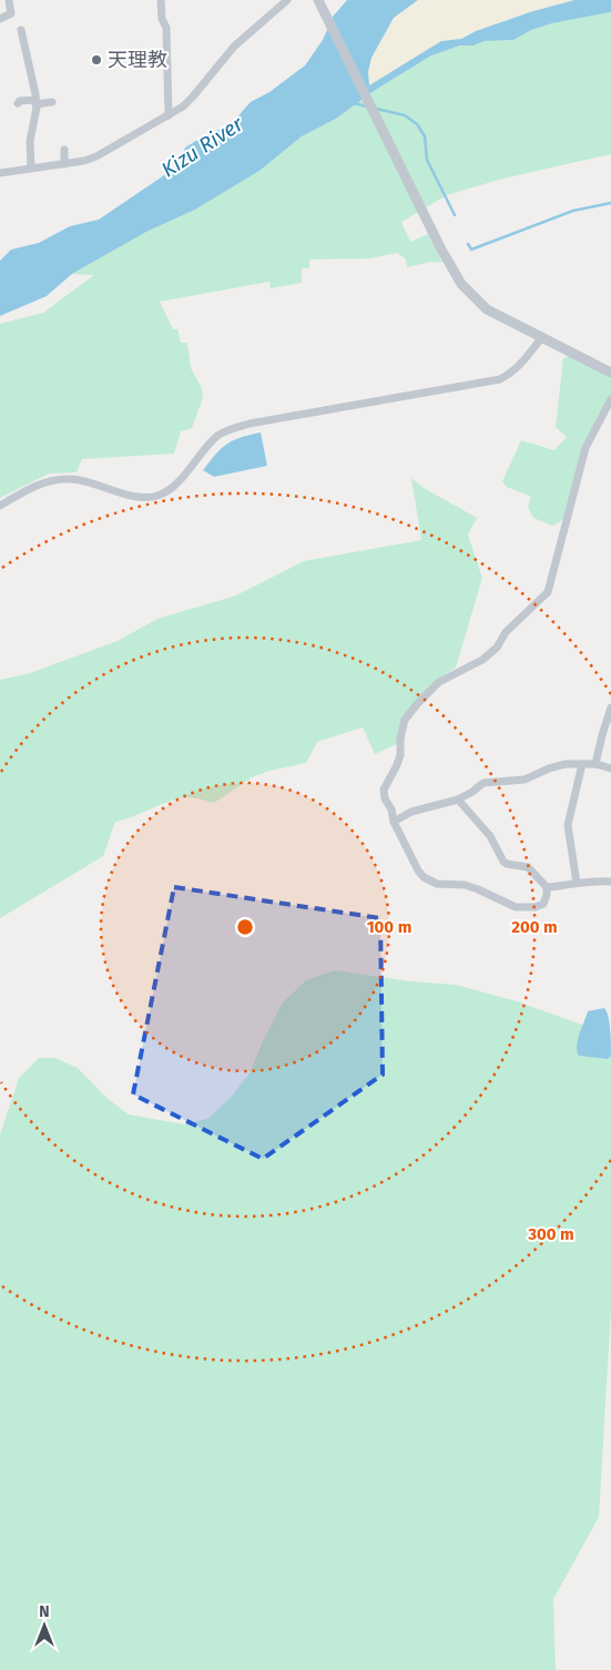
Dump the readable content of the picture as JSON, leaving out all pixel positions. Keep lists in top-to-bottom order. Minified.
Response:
{"water":["Kizu River"],"places":["天理教"],"north":"top","rings":["100 m","200 m","300 m"]}
